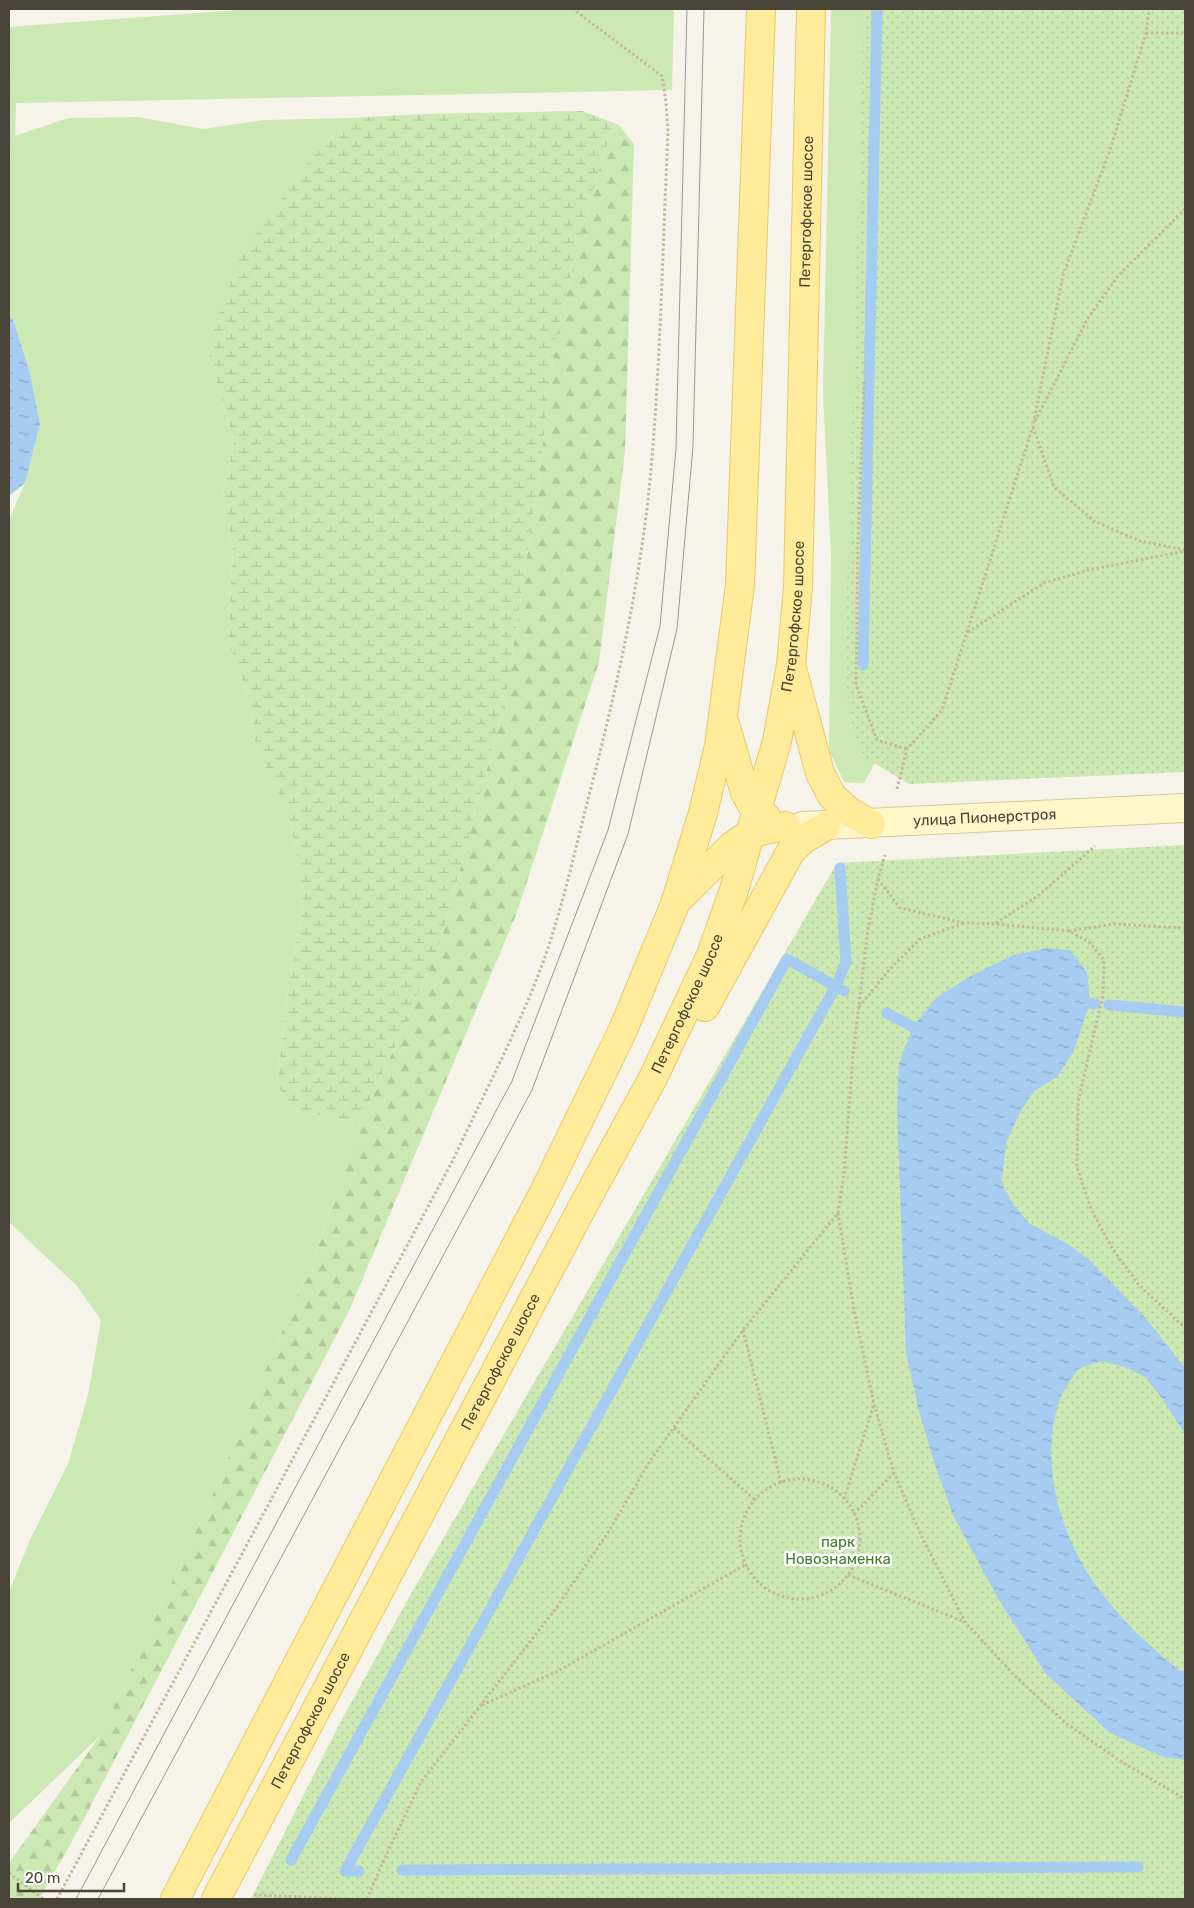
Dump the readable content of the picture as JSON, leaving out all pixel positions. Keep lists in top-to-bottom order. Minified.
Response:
{"streets":{"main road":["Петергофское шоссе"],"street":["улица Пионерстроя"]},"parks":["парк Новознаменка"],"scale_bar":"20 m"}
